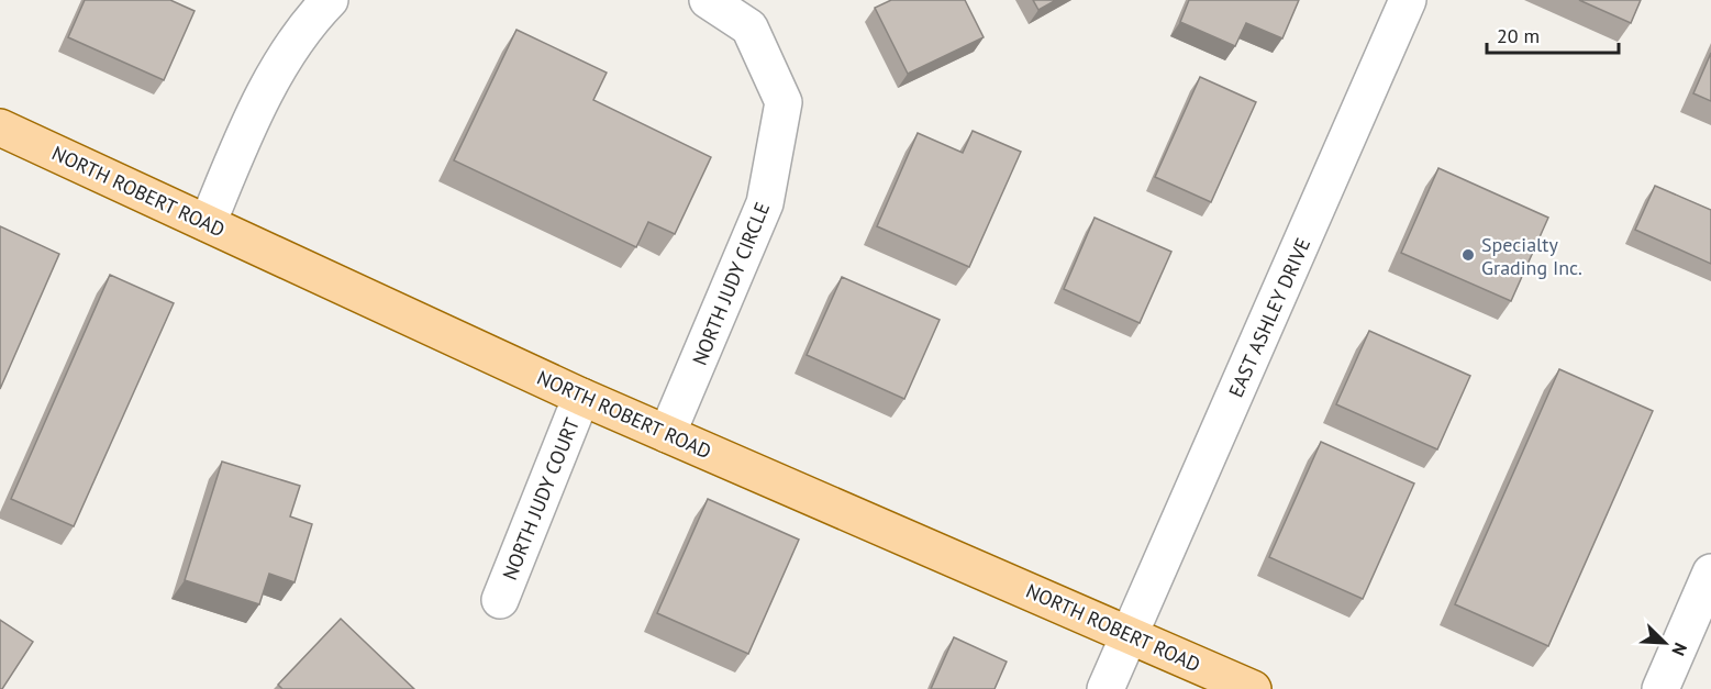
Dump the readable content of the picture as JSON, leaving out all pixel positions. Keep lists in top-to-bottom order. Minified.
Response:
{"streets":{"main road":["NORTH ROBERT ROAD"],"street":["NORTH JUDY CIRCLE","EAST ASHLEY DRIVE","NORTH JUDY COURT"]},"crossings":[["NORTH ROBERT ROAD","NORTH JUDY CIRCLE"],["NORTH ROBERT ROAD","EAST ASHLEY DRIVE"],["NORTH ROBERT ROAD","NORTH JUDY COURT"]],"places":["Specialty Grading Inc."],"scale_bar":"20 m","north":"bottom right"}
